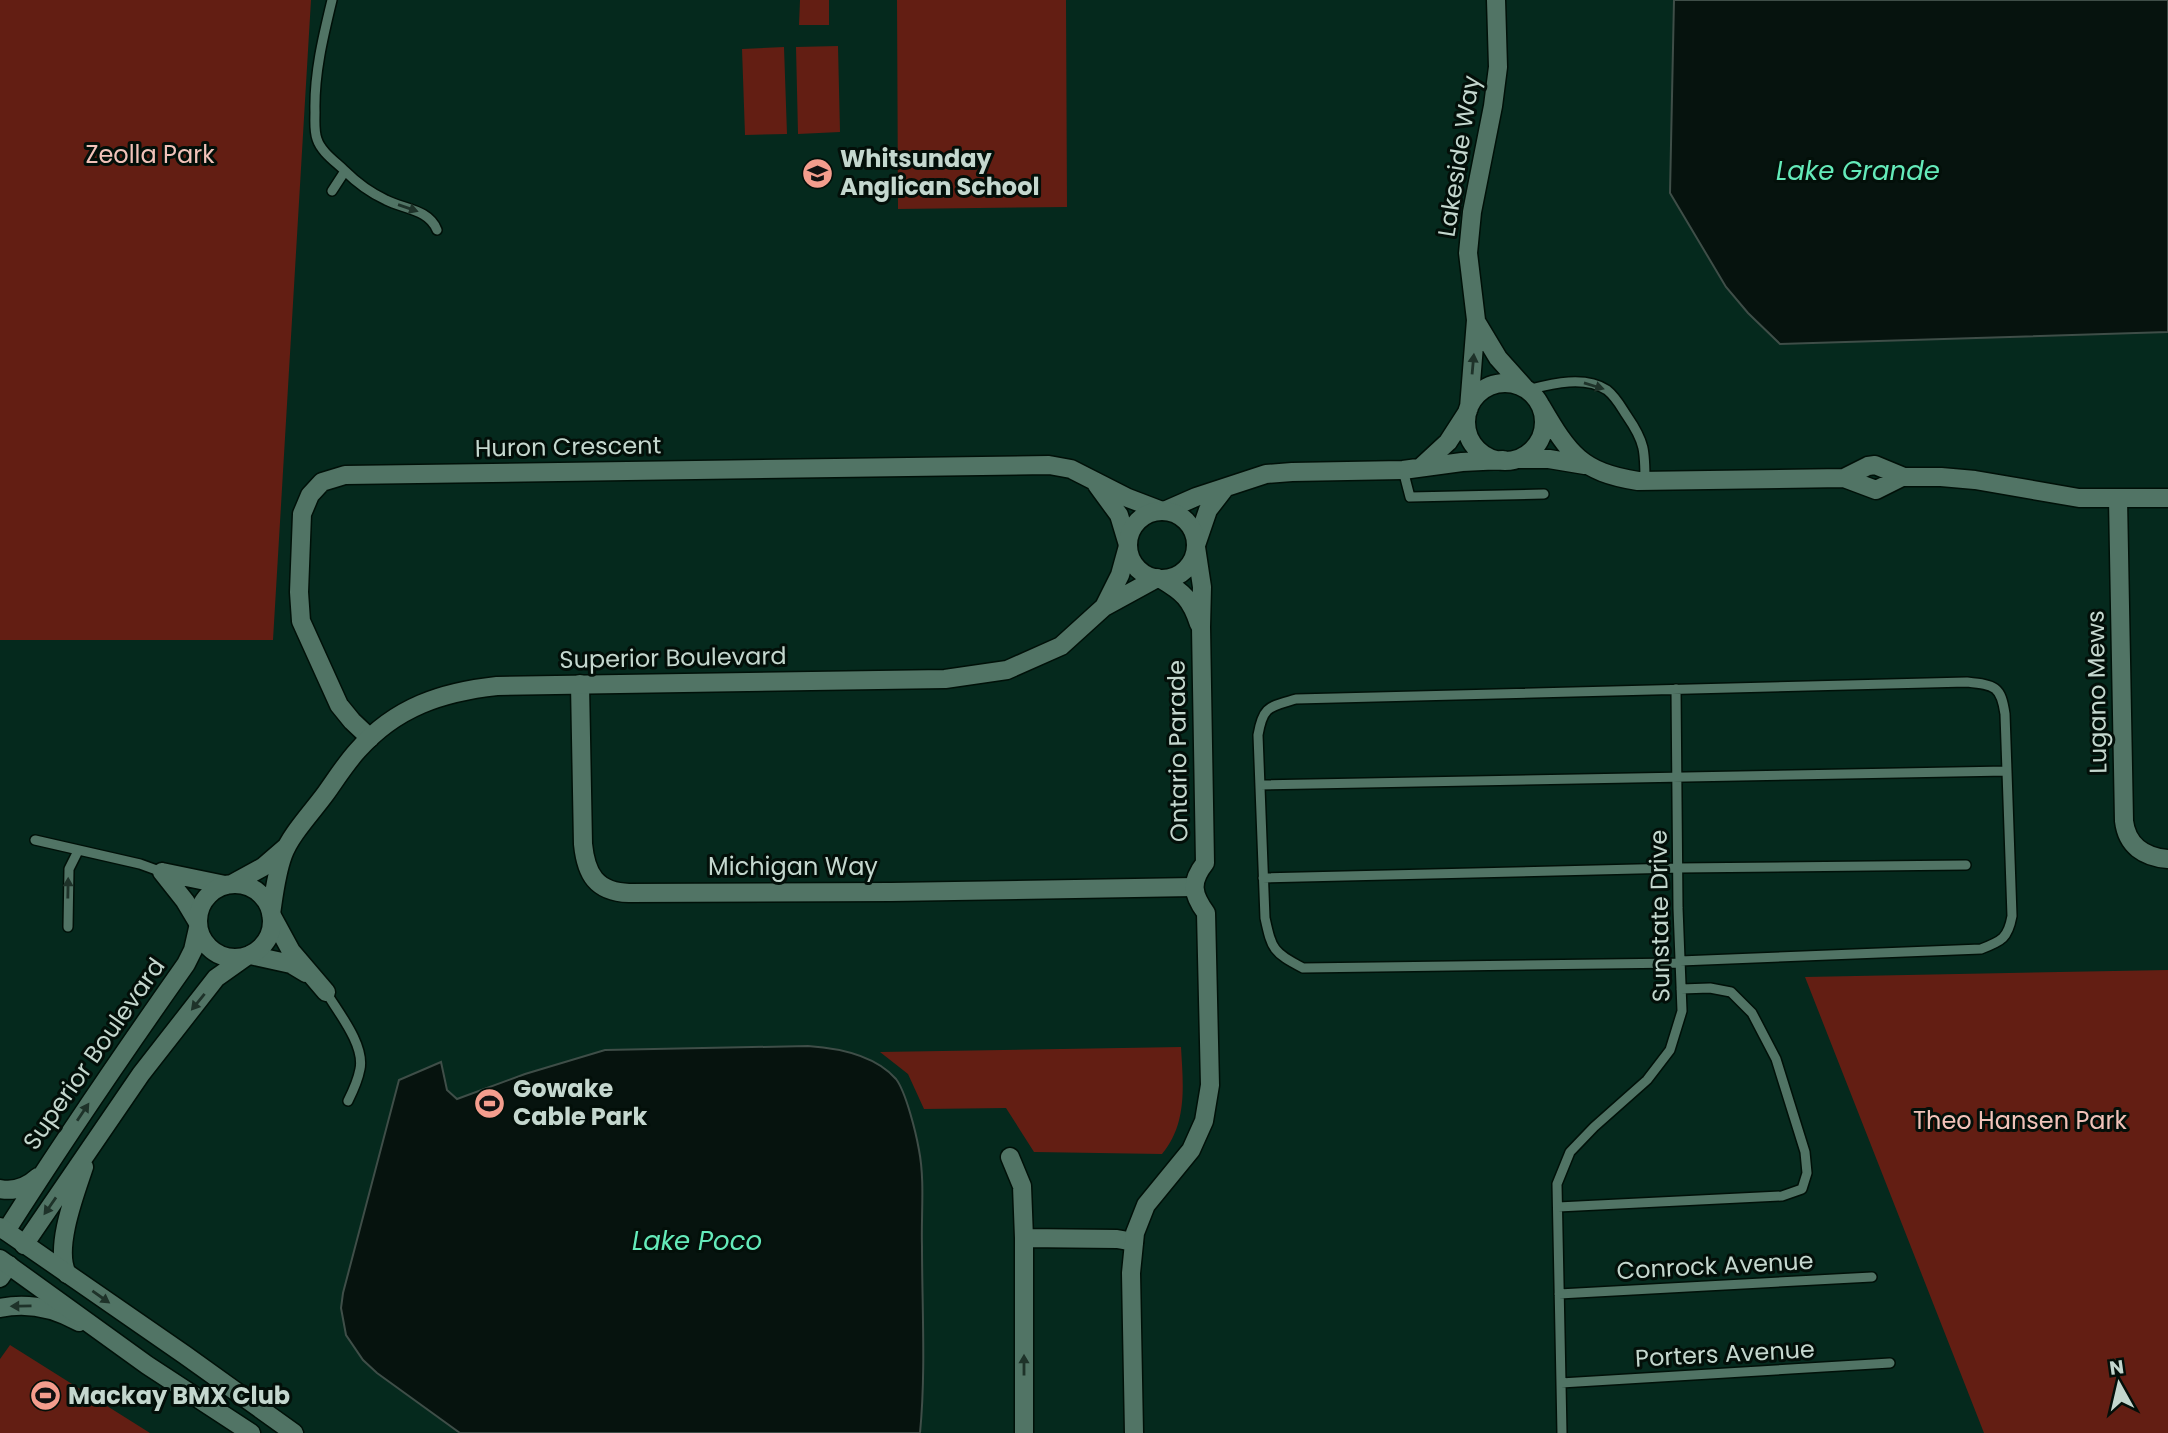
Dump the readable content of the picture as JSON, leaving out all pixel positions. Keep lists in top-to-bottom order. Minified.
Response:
{"streets":{"street":["Lakeside Way","Huron Crescent","Superior Boulevard","Lugano Mews","Ontario Parade","Michigan Way"],"lane":["Sunstate Drive","Conrock Avenue","Porters Avenue"]},"crossings":[["Huron Crescent","Superior Boulevard"],["Huron Crescent","Ontario Parade"],["Superior Boulevard","Ontario Parade"],["Superior Boulevard","Michigan Way"],["Ontario Parade","Michigan Way"],["Sunstate Drive","Conrock Avenue"],["Sunstate Drive","Porters Avenue"]],"water":["Lake Grande","Lake Poco"],"parks":["Zeolla Park","Theo Hansen Park"],"places":{"school or university":["Whitsunday Anglican School"],"sports":["Gowake Cable Park","Mackay BMX Club"]},"north":"top"}
